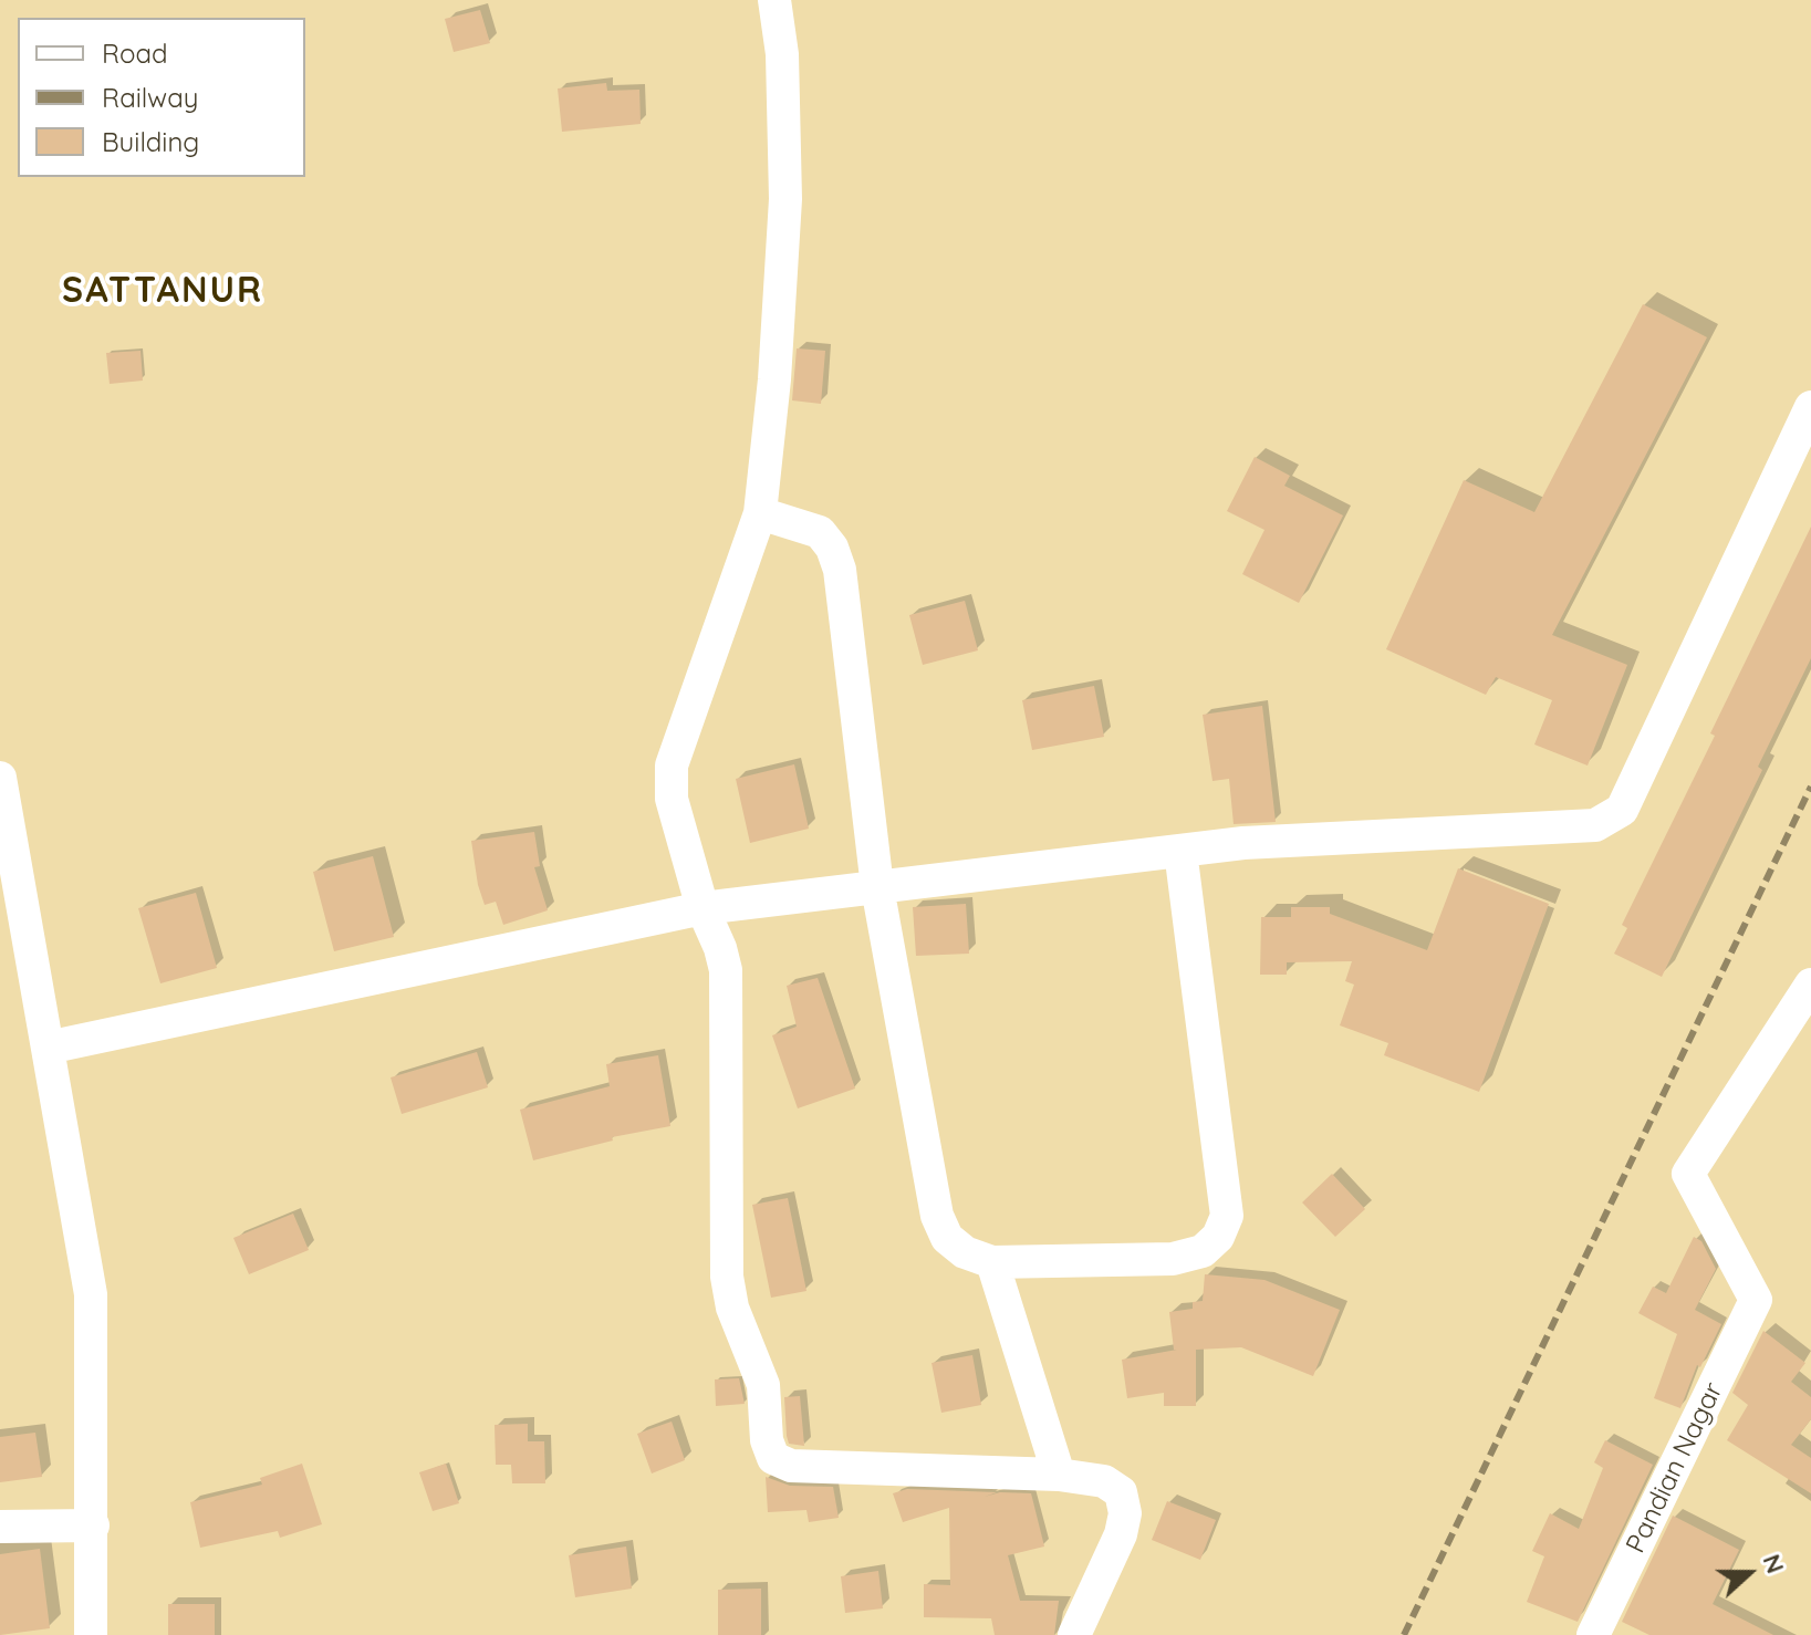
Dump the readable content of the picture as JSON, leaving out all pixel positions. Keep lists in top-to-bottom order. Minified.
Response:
{"streets":{"street":["Pandian Nagar"]},"districts":["SATTANUR"],"legend":["Road","Railway","Building"],"north":"right"}
